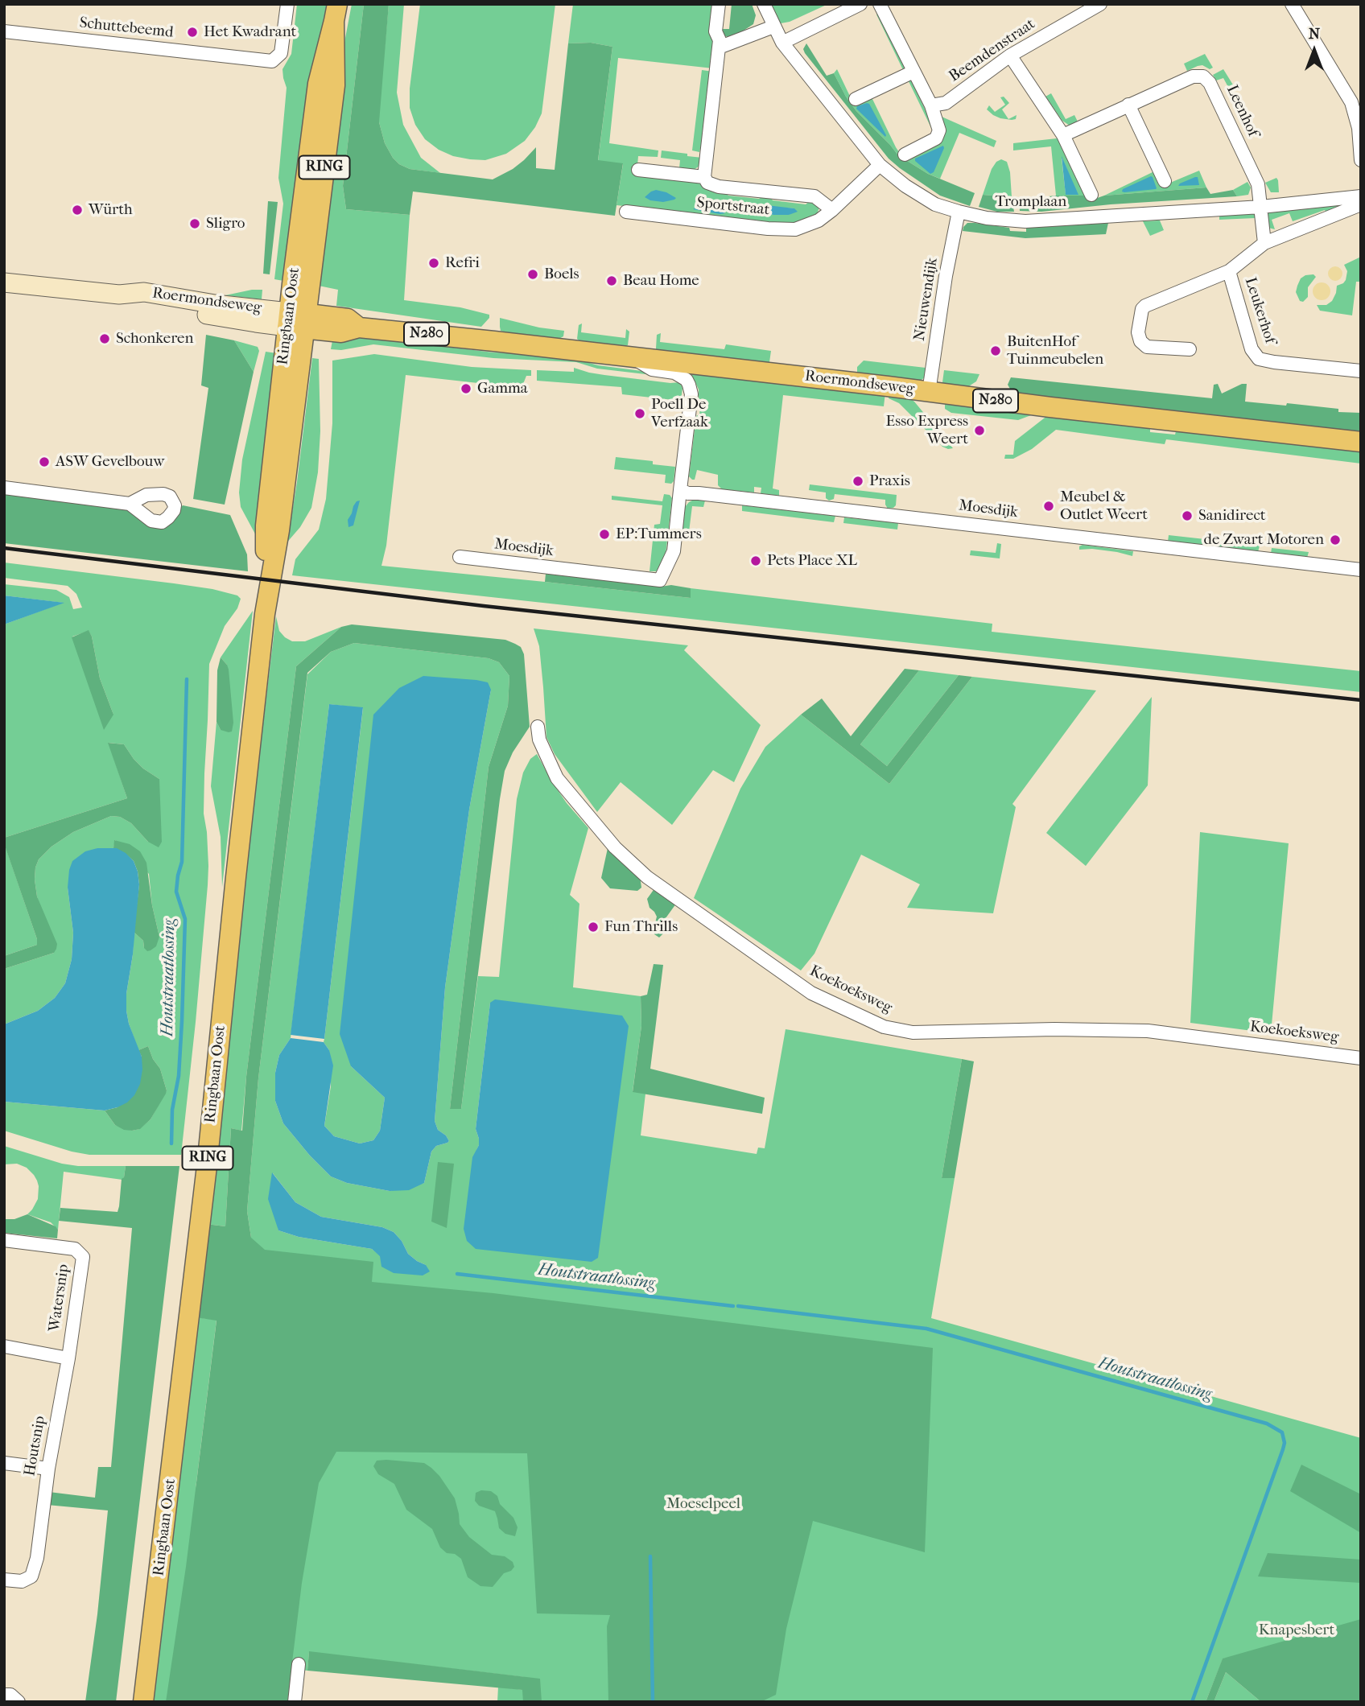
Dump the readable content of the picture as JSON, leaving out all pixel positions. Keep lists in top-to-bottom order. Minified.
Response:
{"streets":{"main road":["RING","Roermondseweg","Ringbaan Oost","N280"],"street":["Schuttebeemd","Beemdenstraat","Leenhof","Tromplaan","Sportstraat","Nieuwendijk","Leukerhof","Moesdijk","Koekoeksweg","Watersnip","Houtsnip"]},"crossings":[["Leenhof","Tromplaan"],["Tromplaan","Sportstraat"],["Tromplaan","Nieuwendijk"],["Nieuwendijk","Roermondseweg"],["Roermondseweg","Ringbaan Oost"],["Roermondseweg","Moesdijk"],["Watersnip","Houtsnip"]],"water":["Houtstraatlossing"],"parks":["Moeselpeel","Knapesbert"],"places":["Het Kwadrant","Würth","Sligro","Refri","Boels","Beau Home","Schonkeren","BuitenHof Tuinmeubelen","Gamma","Poell De Verfzaak","Esso Express Weert","ASW Gevelbouw","Praxis","Meubel & Outlet Weert","Sanidirect","EP:Tummers","de Zwart Motoren","Pets Place XL","Fun Thrills"],"north":"top"}
